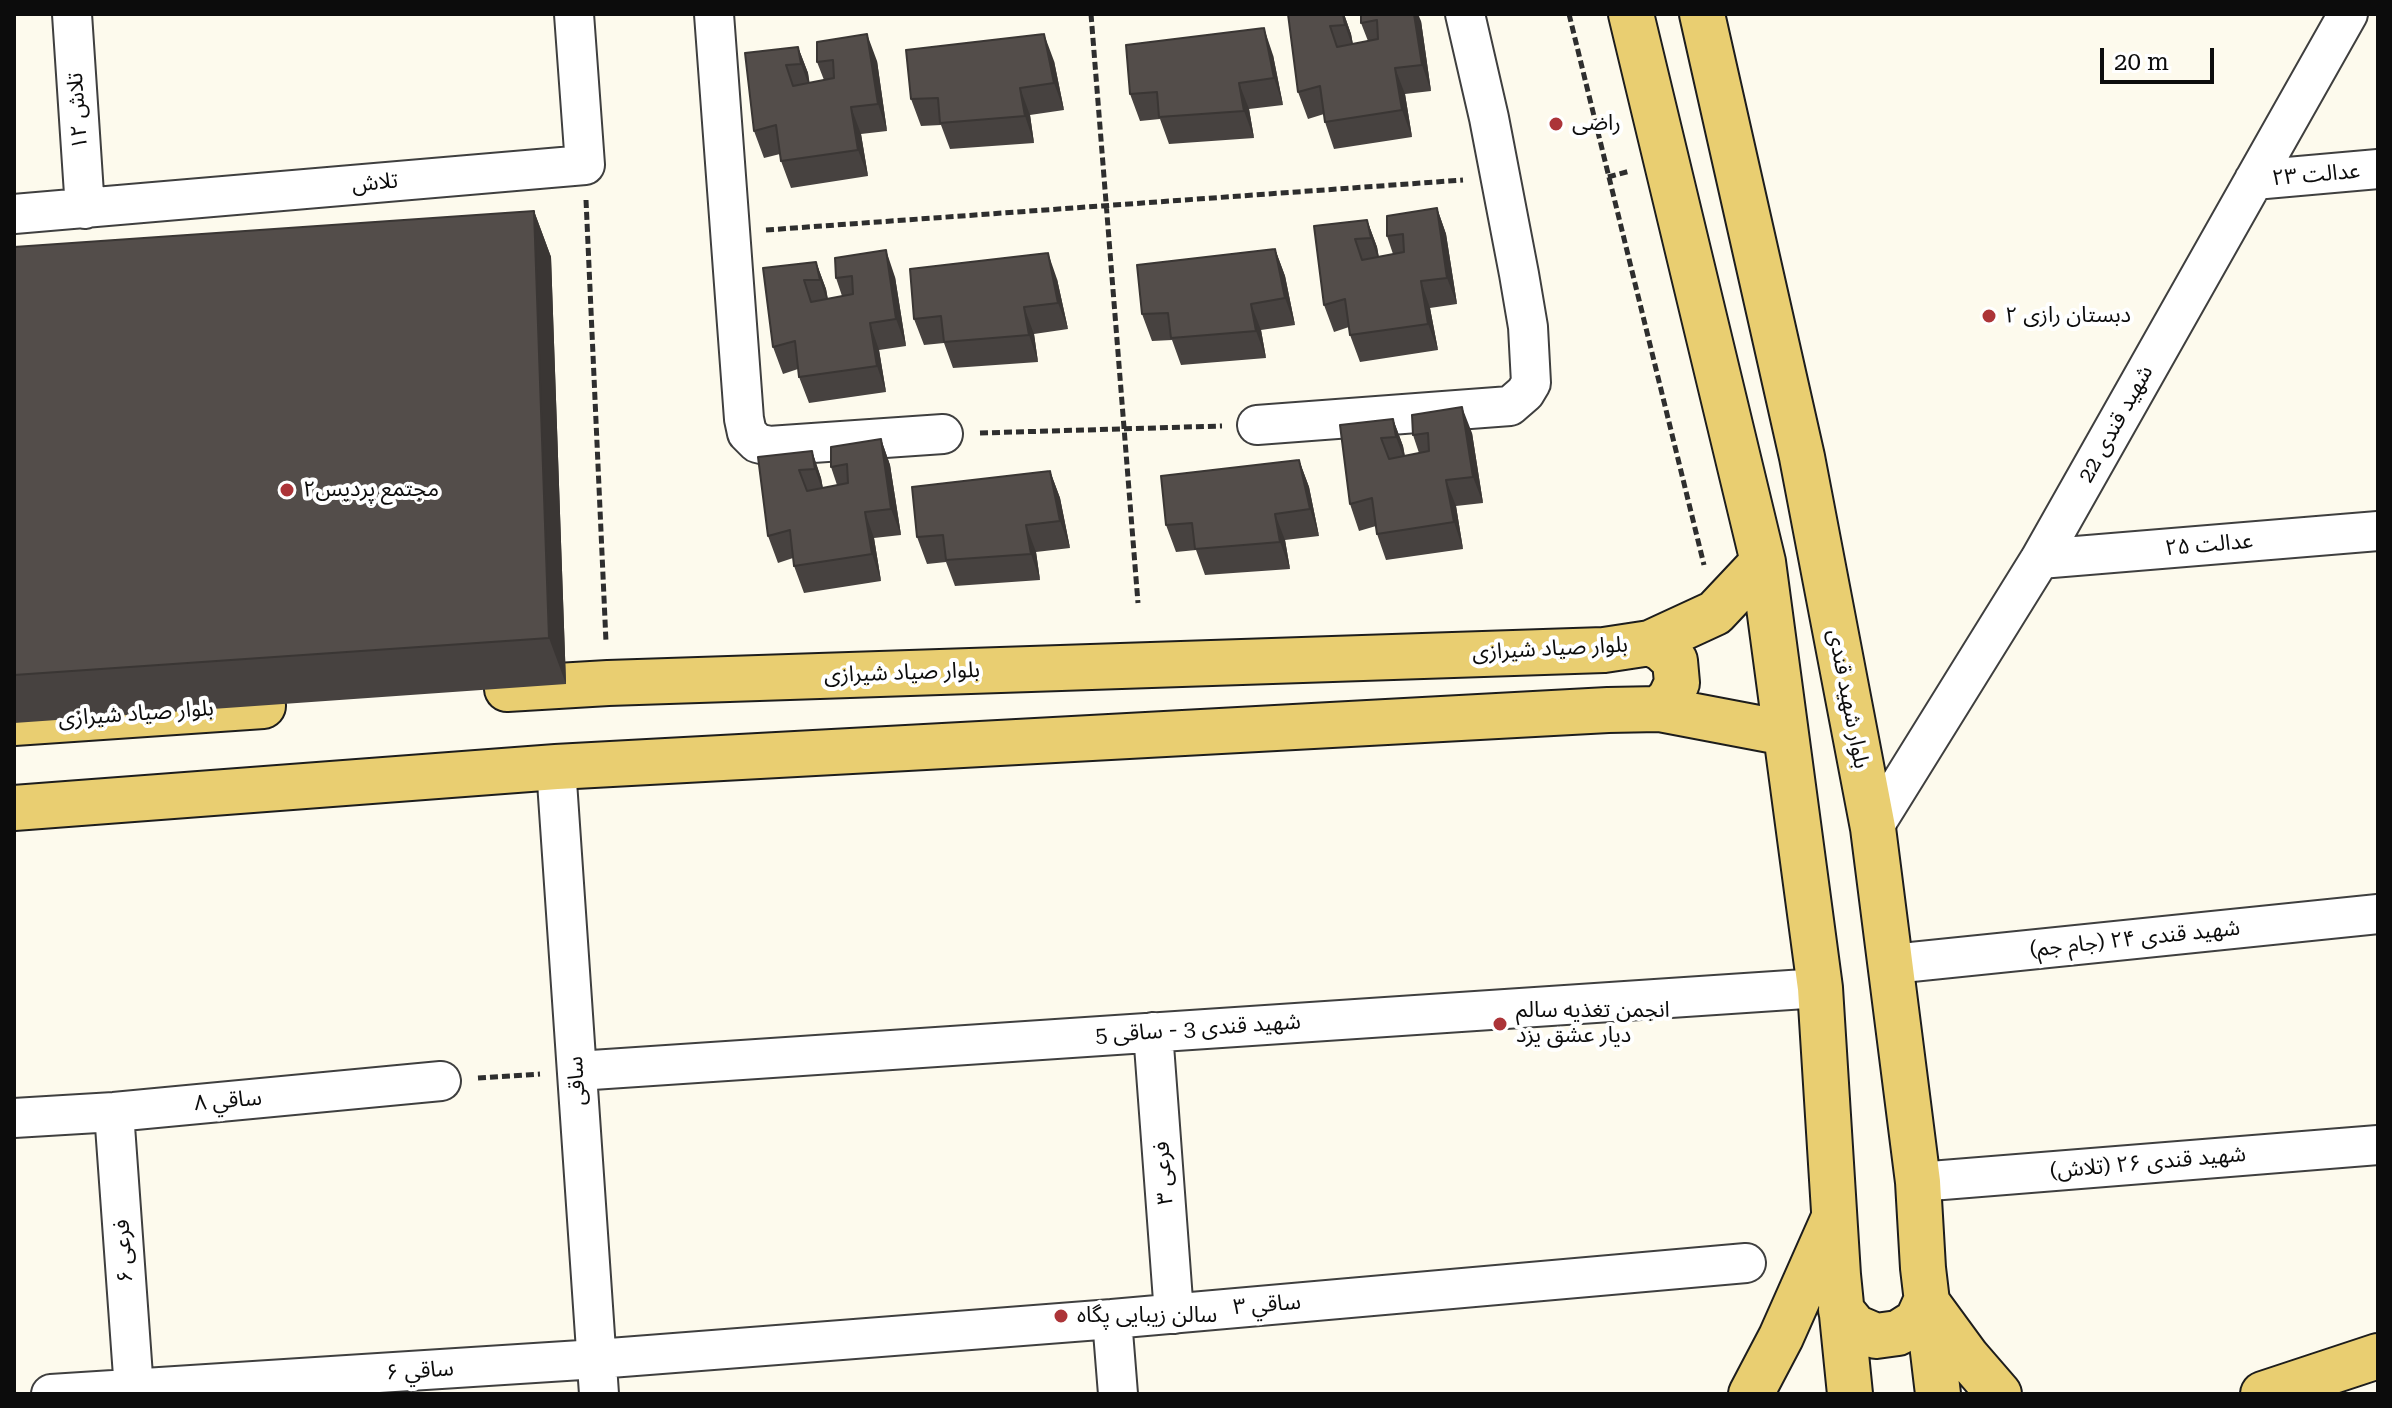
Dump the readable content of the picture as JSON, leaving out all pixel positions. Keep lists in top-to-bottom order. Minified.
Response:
{"streets":{"main road":["بلوار صیاد شیرازی","بلوار شهید قندی"],"street":["تلاش ۱۲","عدالت ۲۳","تلاش","شهید قندی 22","عدالت ۲۵","شهید قندی ۲۴ (جام جم)","شهید قندی 3 - ساقی 5","ساقی","ساقي ۸","شهید قندی ۲۶ (تلاش)","فرعی ۳","فرعی ۶","ساقي ۳","ساقي ۶"]},"crossings":[["تلاش ۱۲","تلاش"],["عدالت ۲۳","شهید قندی 22"],["شهید قندی 22","عدالت ۲۵"],["شهید قندی 22","بلوار شهید قندی"],["بلوار شهید قندی","شهید قندی ۲۴ (جام جم)"],["بلوار شهید قندی","شهید قندی ۲۶ (تلاش)"],["شهید قندی 3 - ساقی 5","ساقی"],["شهید قندی 3 - ساقی 5","فرعی ۳"],["ساقی","ساقي ۳"],["ساقی","ساقي ۶"],["ساقي ۸","فرعی ۶"],["فرعی ۳","ساقي ۳"],["فرعی ۶","ساقي ۶"],["ساقي ۳","ساقي ۶"]],"places":["راضی","دبستان رازی ۲","مجتمع پردیس۲","انجمن تغذیه سالم دیار عشق یزد","سالن زیبایی پگاه"],"scale_bar":"20 m"}
